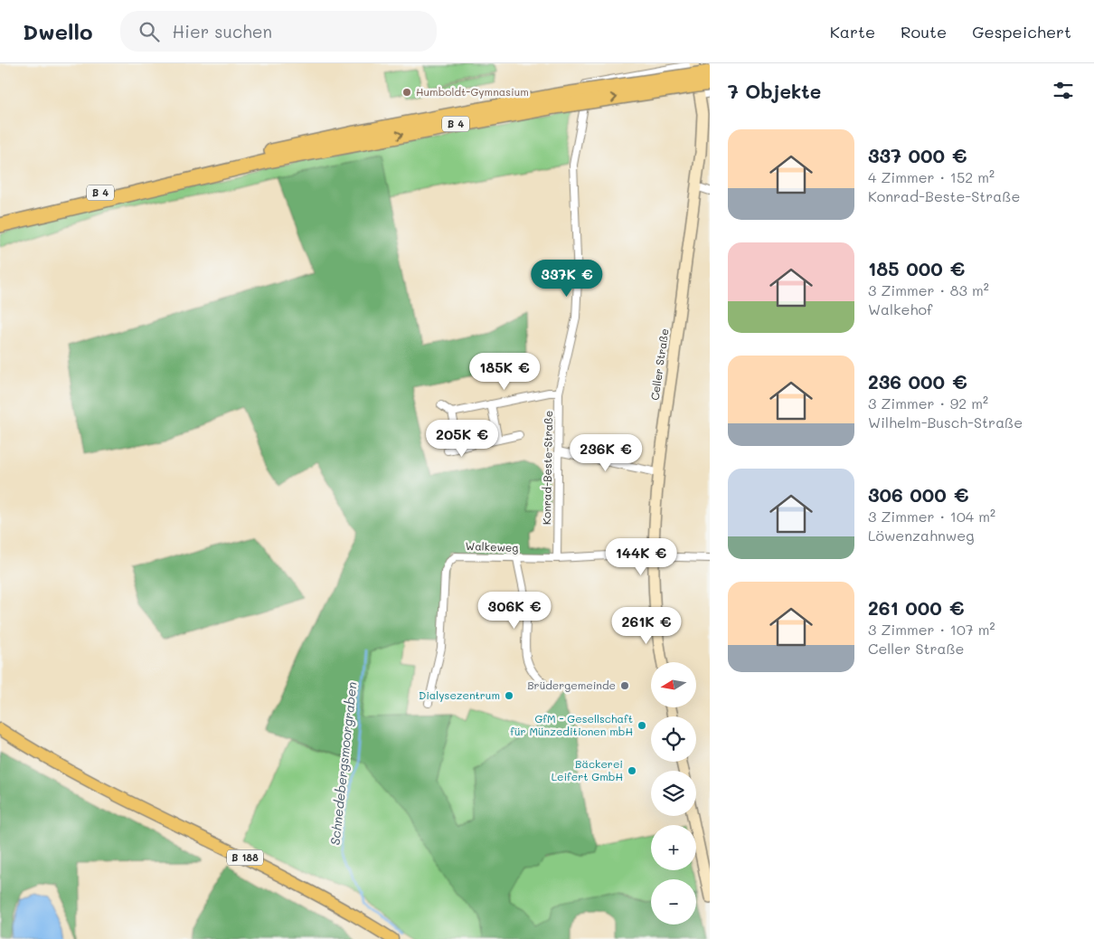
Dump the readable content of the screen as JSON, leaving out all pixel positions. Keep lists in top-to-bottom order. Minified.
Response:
{"streets":{"highway":["B 4"],"main road":["B 188"],"street":["Celler Straße","Konrad-Beste-Straße","Walkeweg"]},"crossings":[["Celler Straße","Konrad-Beste-Straße"],["Celler Straße","Walkeweg"],["Konrad-Beste-Straße","Walkeweg"]],"water":["Schnedebergsmoorgraben"],"places":["Humboldt-Gymnasium","Brüdergemeinde","Dialysezentrum","GfM - Gesellschaft für Münzeditionen mbH","Bäckerei Leifert GmbH"],"north":"left","page":{"header":"Dwello","search":"Hier suchen","nav":["Karte","Route","Gespeichert"],"heading":"7 Objekte","list":[{"name":"337 000 €","note":"4 Zimmer · 152 m² · Konrad-Beste-Straße"},{"name":"185 000 €","note":"3 Zimmer · 83 m² · Walkehof"},{"name":"236 000 €","note":"3 Zimmer · 92 m² · Wilhelm-Busch-Straße"},{"name":"306 000 €","note":"3 Zimmer · 104 m² · Löwenzahnweg"},{"name":"261 000 €","note":"3 Zimmer · 107 m² · Celler Straße"}],"price":["337K €","185K €","205K €","236K €","144K €","306K €","261K €"],"map_buttons":["+","−"]}}
